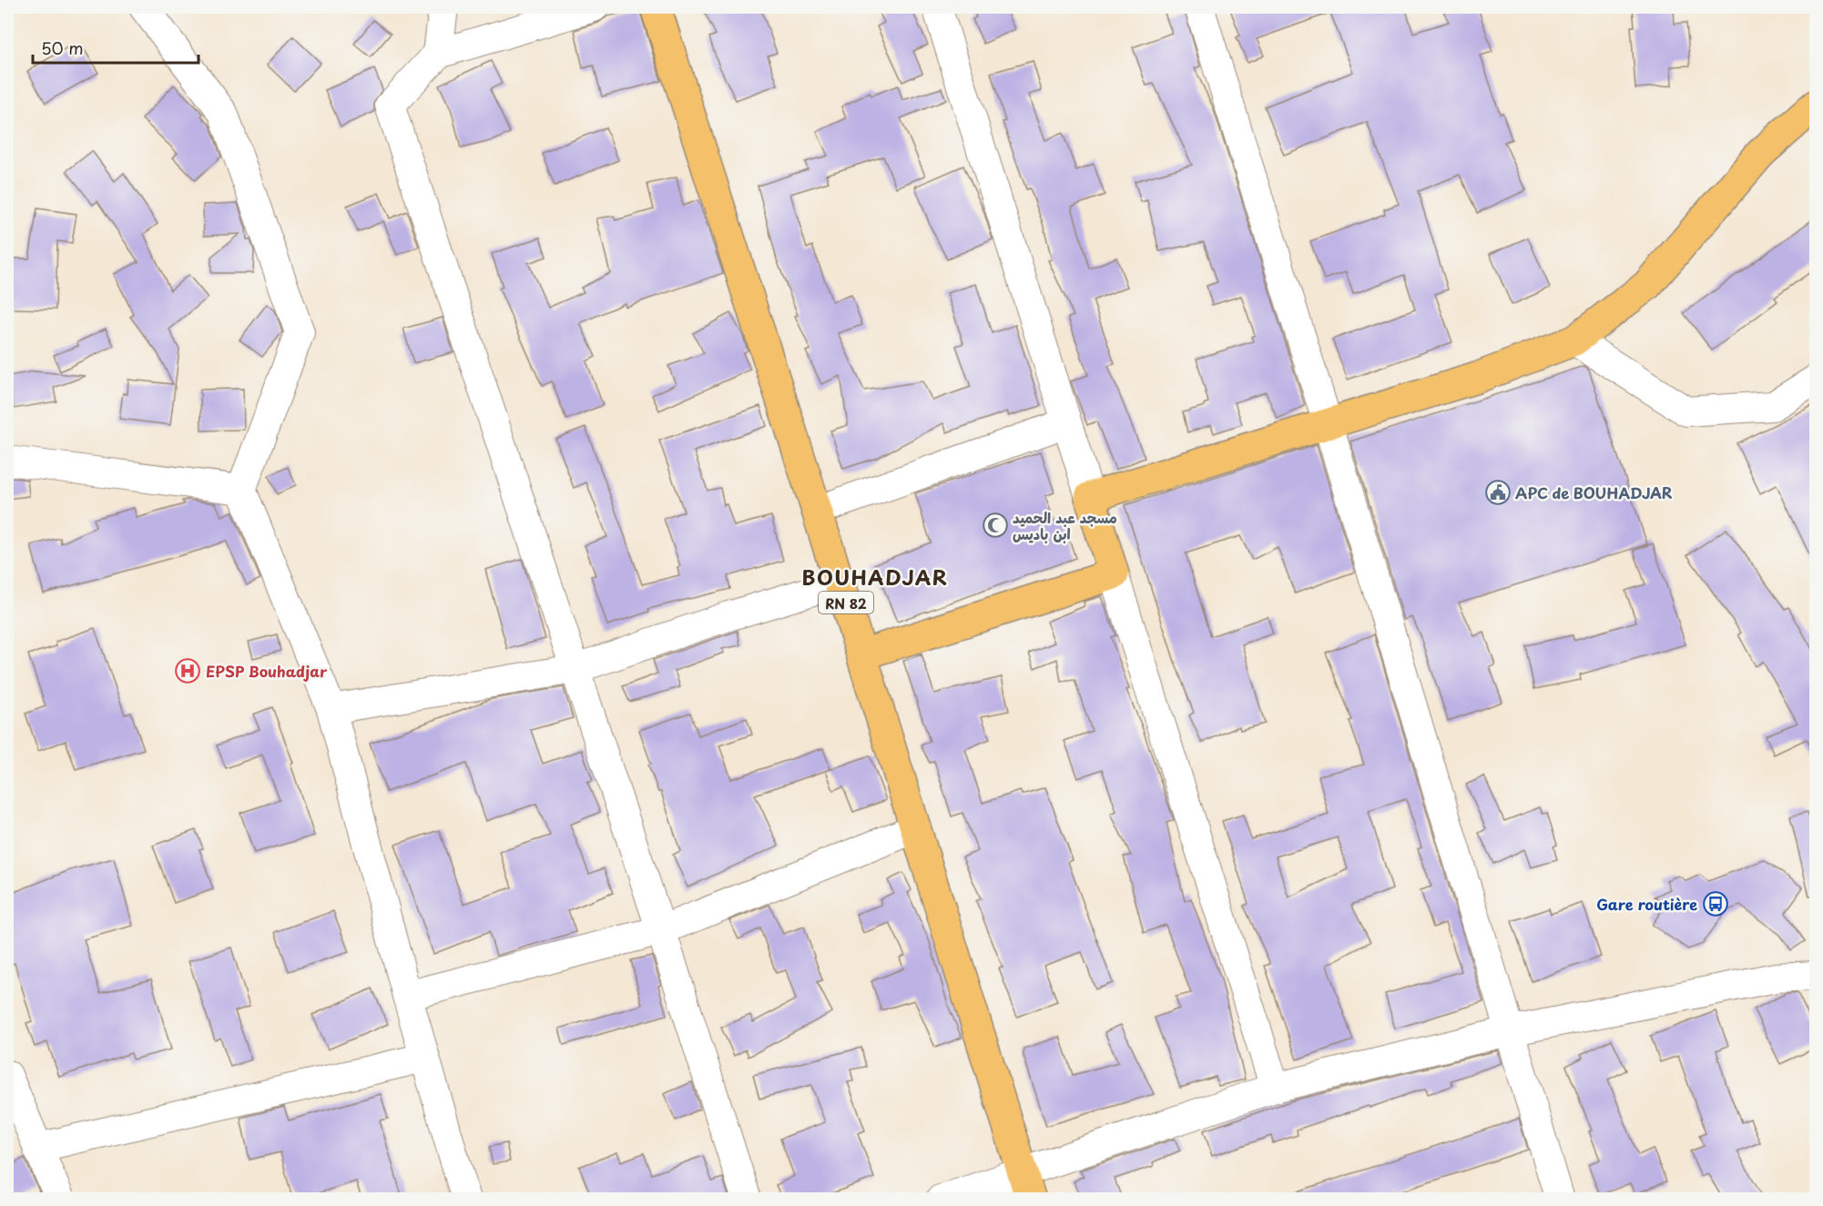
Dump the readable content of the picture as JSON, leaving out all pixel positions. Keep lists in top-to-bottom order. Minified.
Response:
{"streets":{"main road":["RN 82"]},"districts":["BOUHADJAR"],"places":{"public building":["APC de BOUHADJAR"],"mosque":["مسجد عبد الحميد ابن باديس"],"hospital":["EPSP Bouhadjar"],"bus stop":["Gare routière"]},"scale_bar":"50 m"}
